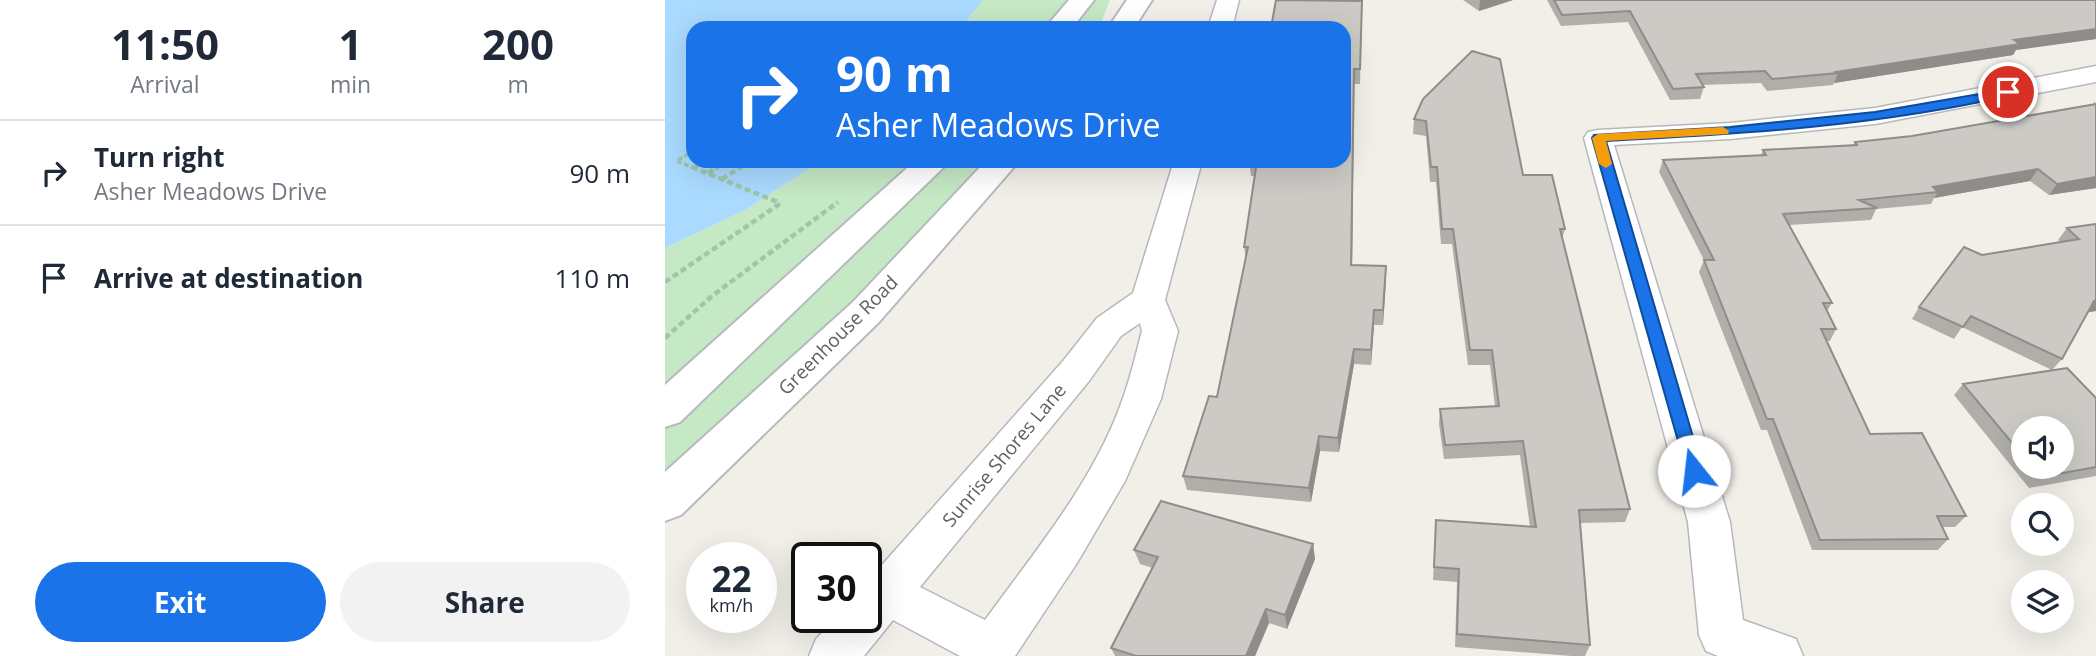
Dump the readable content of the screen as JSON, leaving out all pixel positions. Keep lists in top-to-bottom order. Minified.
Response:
{"streets":{"main road":["Greenhouse Road"],"street":["Sunrise Shores Lane"]},"page":{"eta":["11:50","Arrival","1","min","200","m"],"turn":["90 m","Asher Meadows Drive"],"list":[{"name":"Turn right","note":"Asher Meadows Drive","value":"90 m"},{"name":"Arrive at destination","value":"110 m"}],"speed":"22 km/h","limit":"30","buttons":["Exit","Share"]}}
